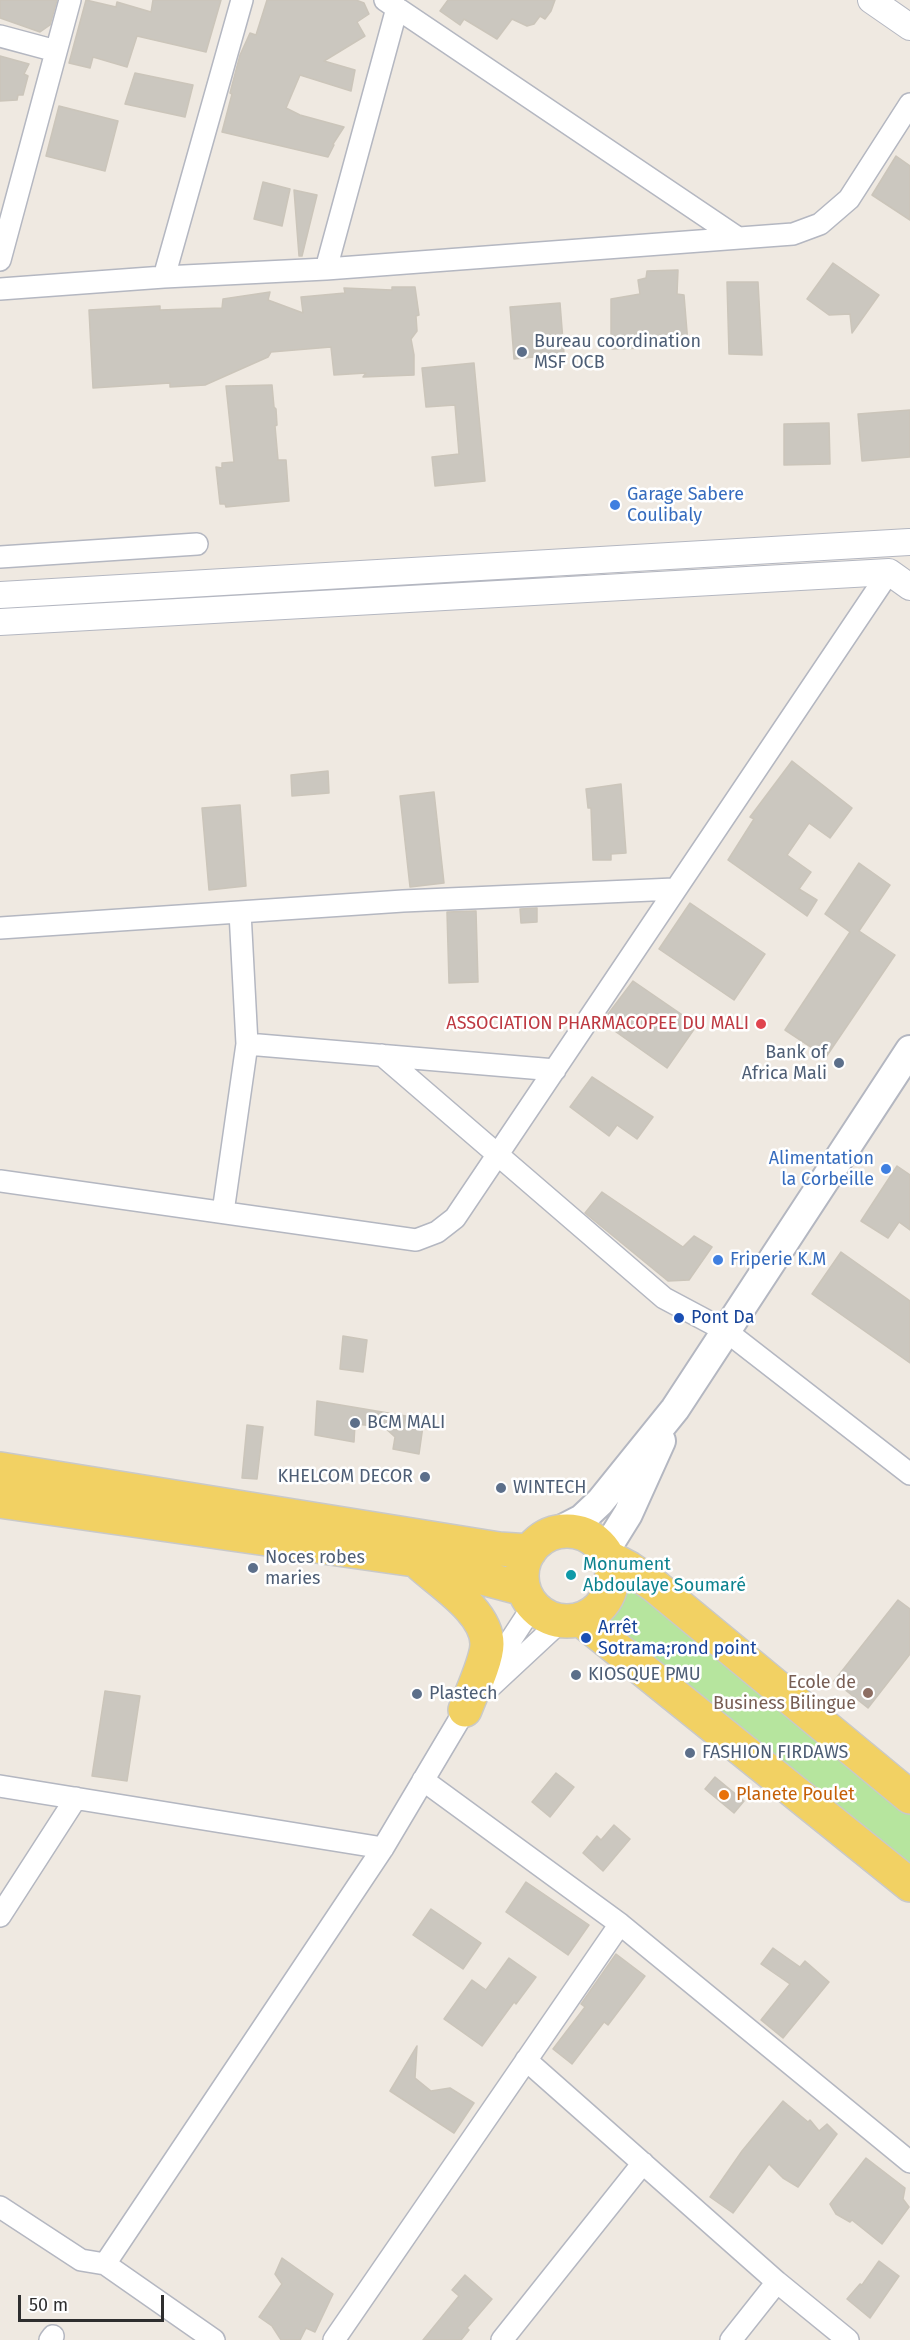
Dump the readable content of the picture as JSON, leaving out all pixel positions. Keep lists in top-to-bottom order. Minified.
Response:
{"places":["Bureau coordination MSF OCB","Garage Sabere Coulibaly","ASSOCIATION PHARMACOPEE DU MALI","Bank of Africa Mali","Alimentation la Corbeille","Friperie K.M","Pont Da","BCM MALI","KHELCOM DECOR","WINTECH","Noces robes maries","Monument Abdoulaye Soumaré","Arrêt Sotrama;rond point","KIOSQUE PMU","Ecole de Business Bilingue","Plastech","FASHION FIRDAWS","Planete Poulet"],"scale_bar":"50 m"}
